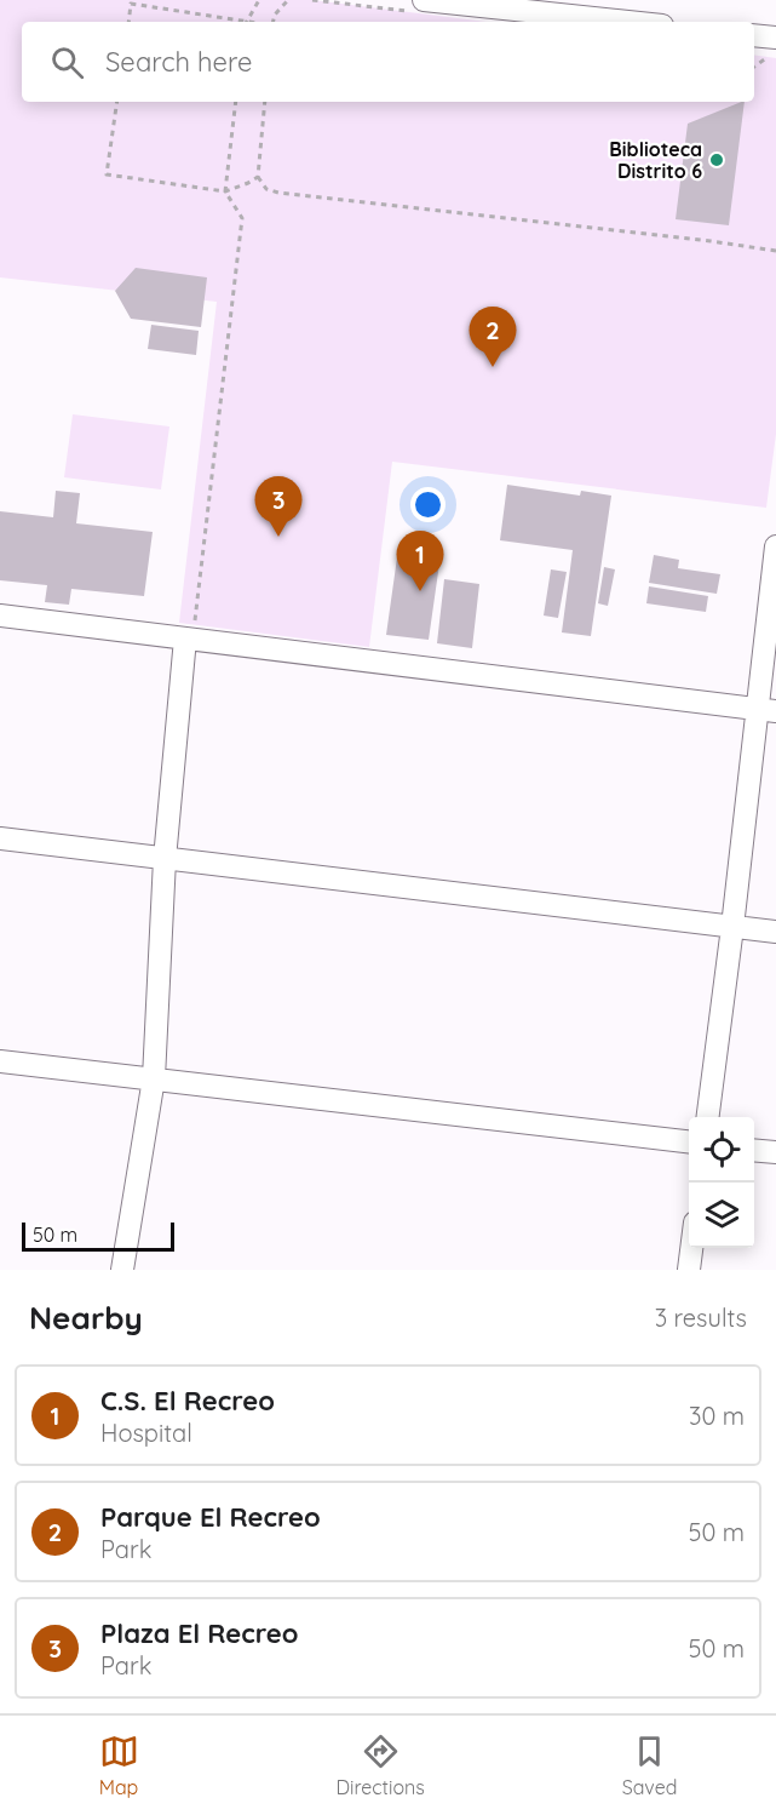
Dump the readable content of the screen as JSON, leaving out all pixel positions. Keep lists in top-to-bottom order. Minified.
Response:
{"places":["Biblioteca Distrito 6"],"scale_bar":"50 m","page":{"search":"Search here","pins":["2","3","1"],"scale":"50 m","heading":["Nearby","3 results"],"list":[{"mark":"1","name":"C.S. El Recreo","note":"Hospital","value":"30 m"},{"mark":"2","name":"Parque El Recreo","note":"Park","value":"50 m"},{"mark":"3","name":"Plaza El Recreo","note":"Park","value":"50 m"}],"nav":["Map","Directions","Saved"]}}
